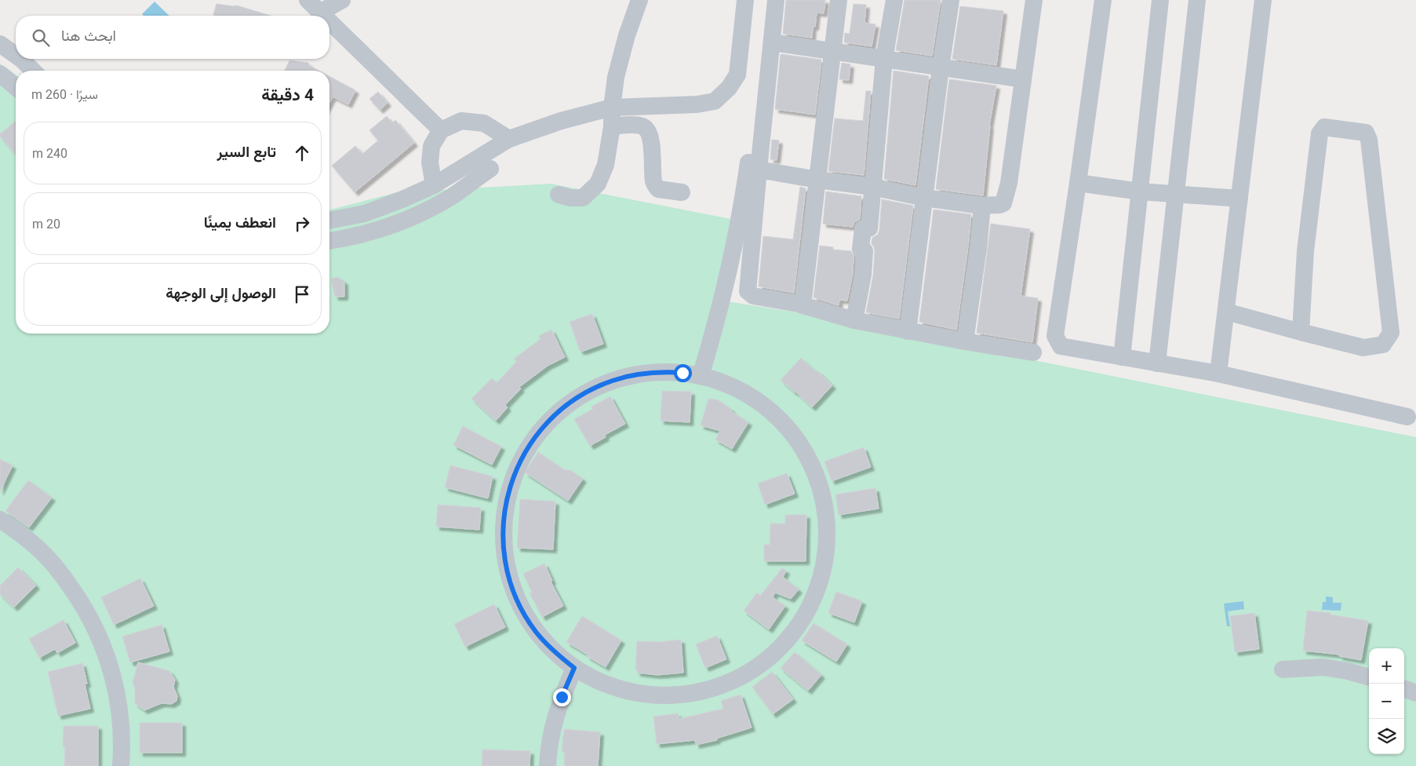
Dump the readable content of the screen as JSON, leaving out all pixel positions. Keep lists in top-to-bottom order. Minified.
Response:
{"page":{"search":"ابحث هنا","heading":["4 دقيقة","سيرًا · 260 m"],"list":[["تابع السير","240 m"],["انعطف يمينًا","20 m"],"الوصول إلى الوجهة"],"map_buttons":["+","−"]}}
